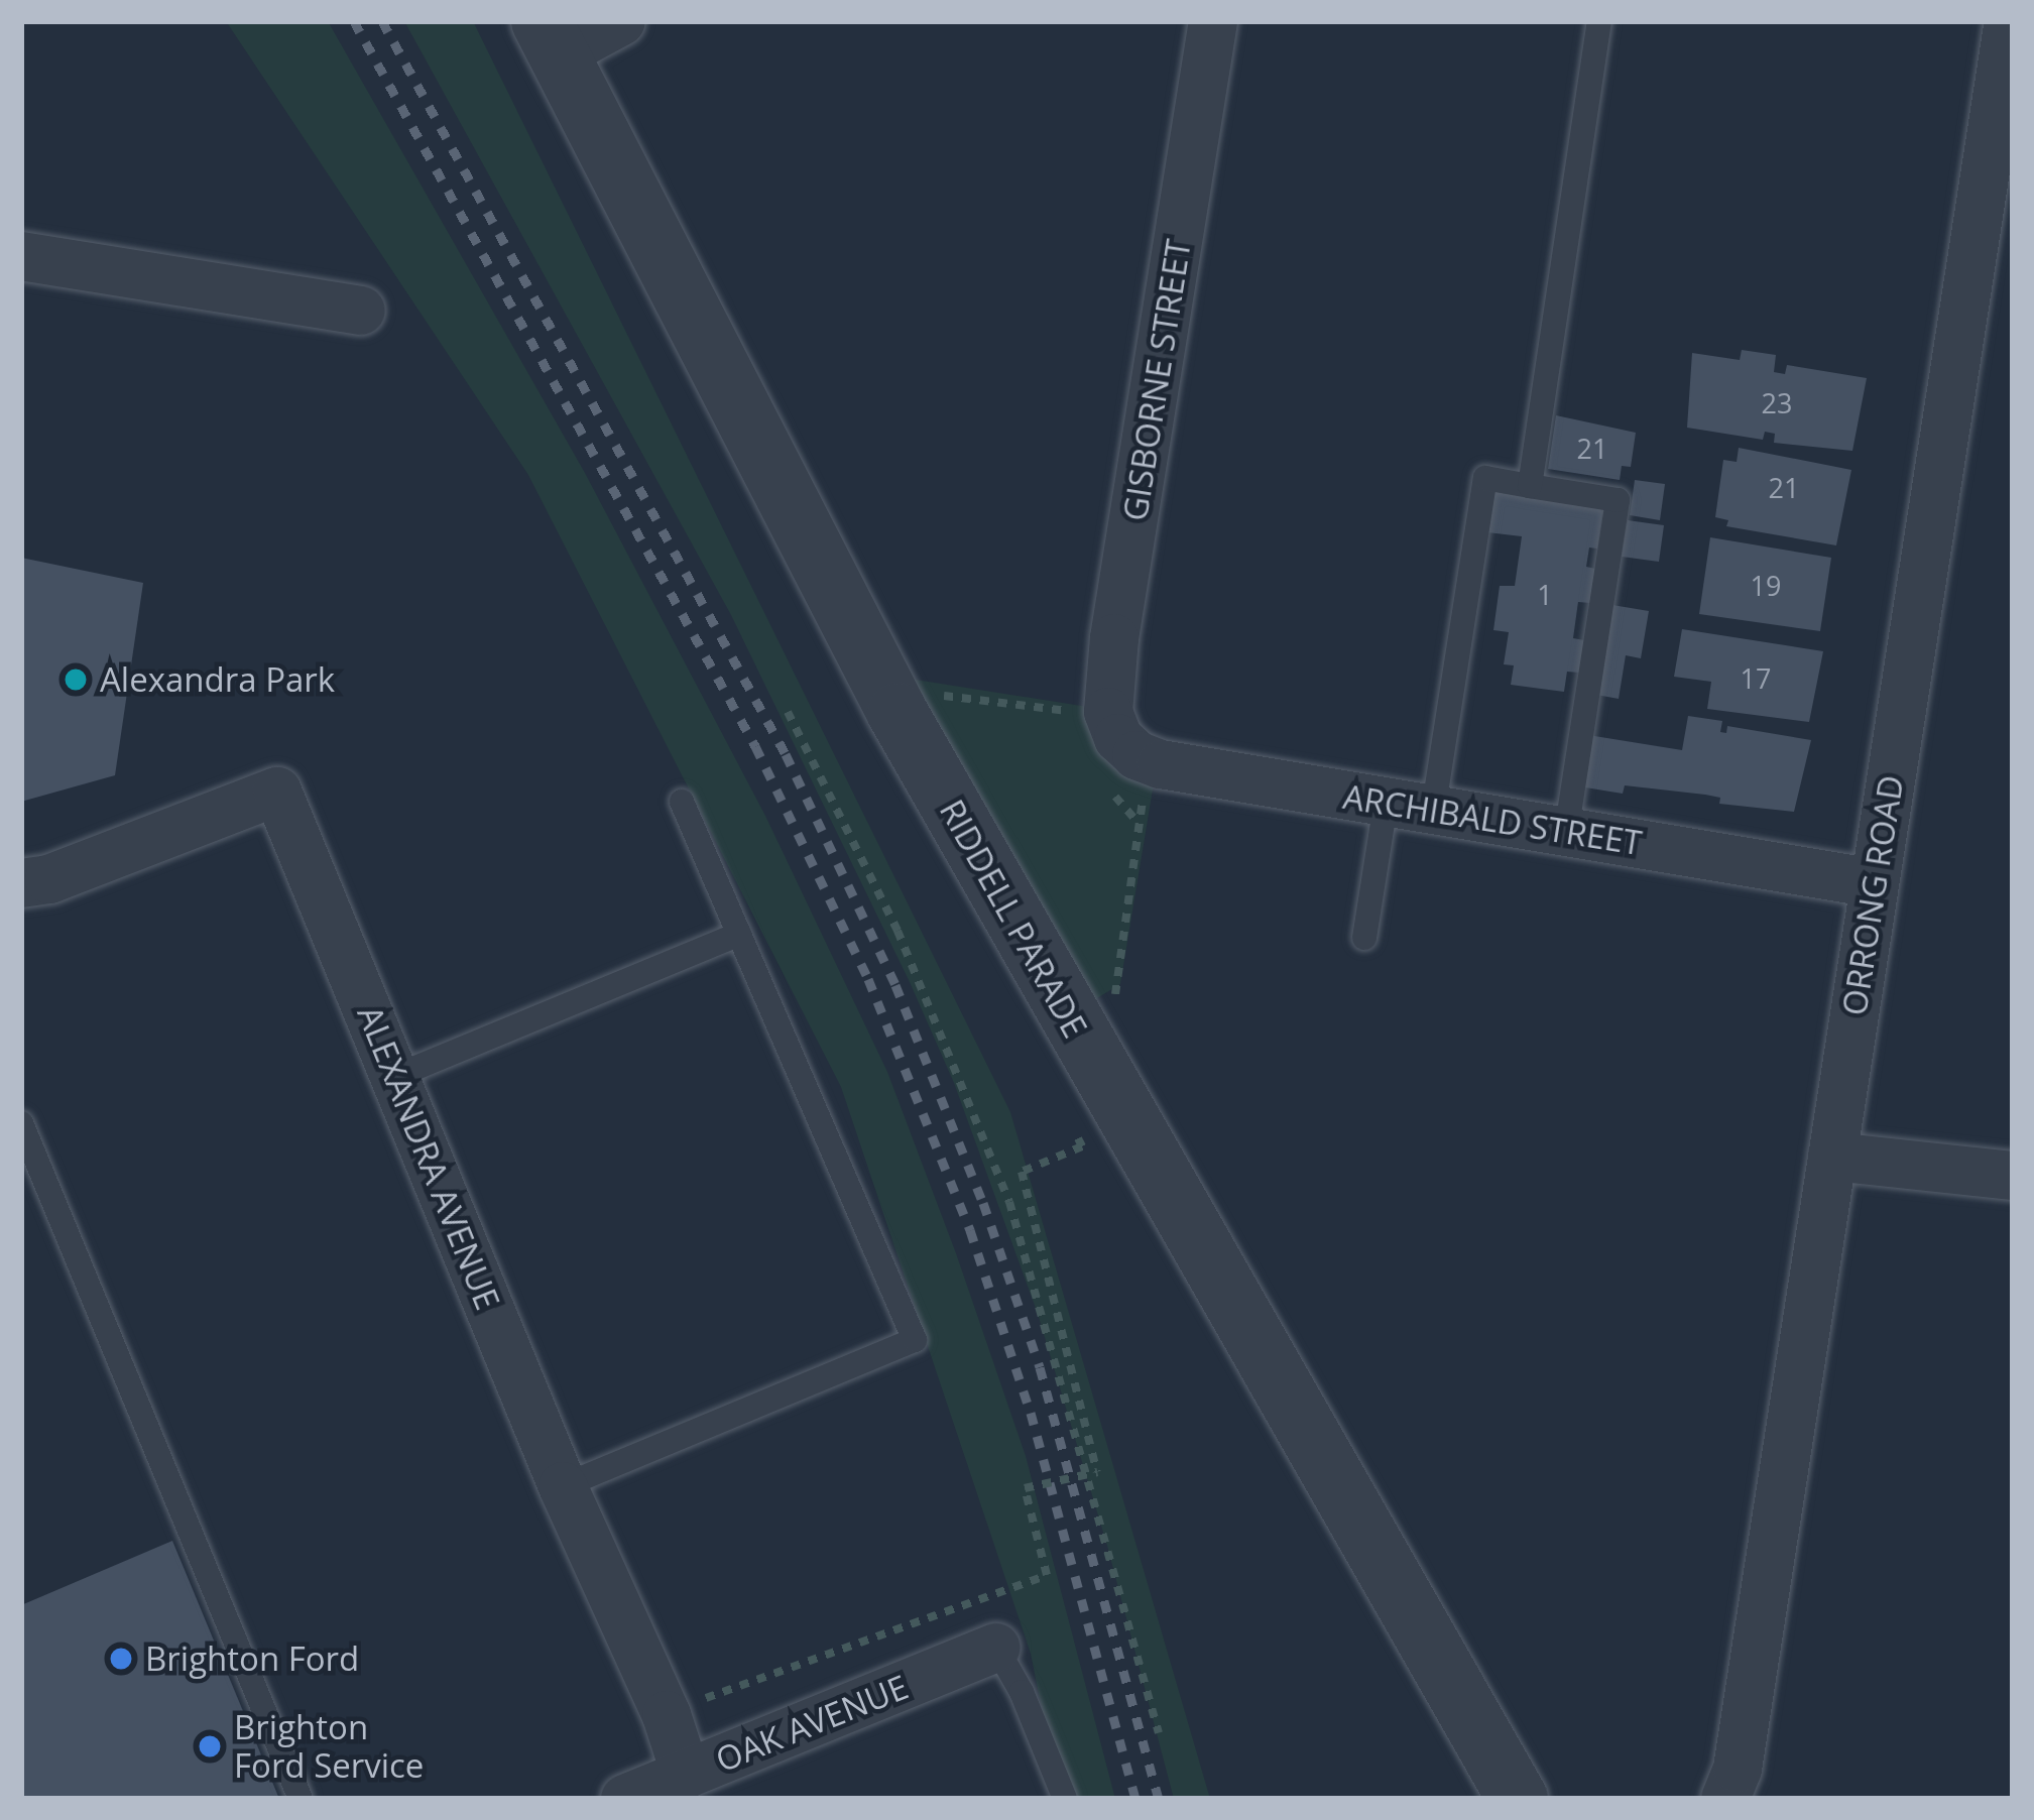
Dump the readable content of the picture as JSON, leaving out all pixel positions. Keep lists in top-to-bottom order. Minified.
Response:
{"streets":{"street":["GISBORNE STREET","ARCHIBALD STREET","ORRONG ROAD","RIDDELL PARADE","ALEXANDRA AVENUE","OAK AVENUE"]},"crossings":[["GISBORNE STREET","ARCHIBALD STREET"],["ARCHIBALD STREET","ORRONG ROAD"],["ALEXANDRA AVENUE","OAK AVENUE"]],"places":["Alexandra Park","Brighton Ford","Brighton Ford Service"],"house_numbers":["23","21","21","19","1","17"]}
